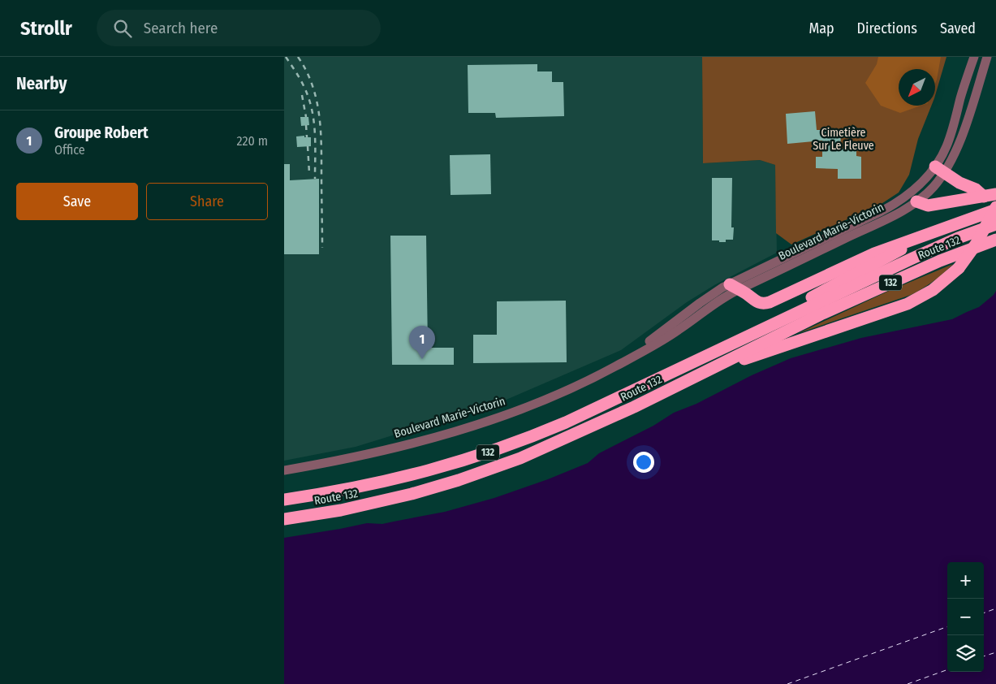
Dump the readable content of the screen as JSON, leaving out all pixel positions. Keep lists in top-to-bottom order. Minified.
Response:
{"streets":{"highway":["Route 132","132"],"street":["Boulevard Marie-Victorin"]},"parks":["Cimetière Sur Le Fleuve"],"north":"bottom left","page":{"header":"Strollr","search":"Search here","nav":["Map","Directions","Saved"],"heading":"Nearby","list":[{"mark":"1","name":"Groupe Robert","note":"Office","value":"220 m"}],"buttons":["Save","Share"],"pins":"1","map_buttons":["+","−"]}}
